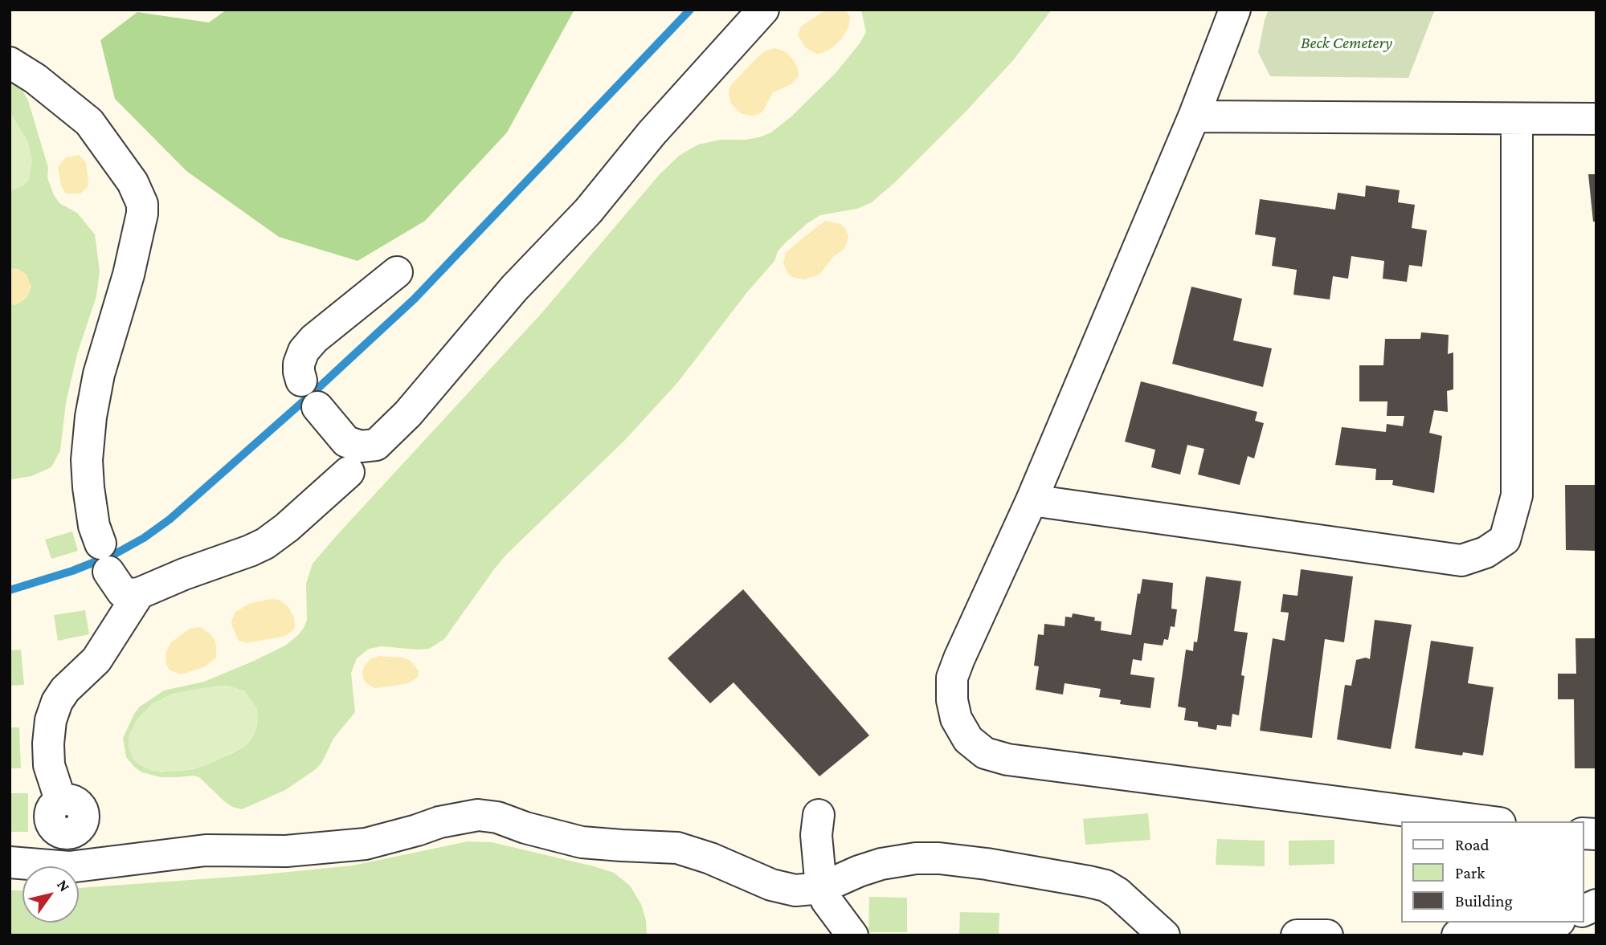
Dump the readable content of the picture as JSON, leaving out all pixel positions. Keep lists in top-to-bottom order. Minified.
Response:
{"parks":["Beck Cemetery"],"legend":["Road","Park","Building"],"north":"top right"}
